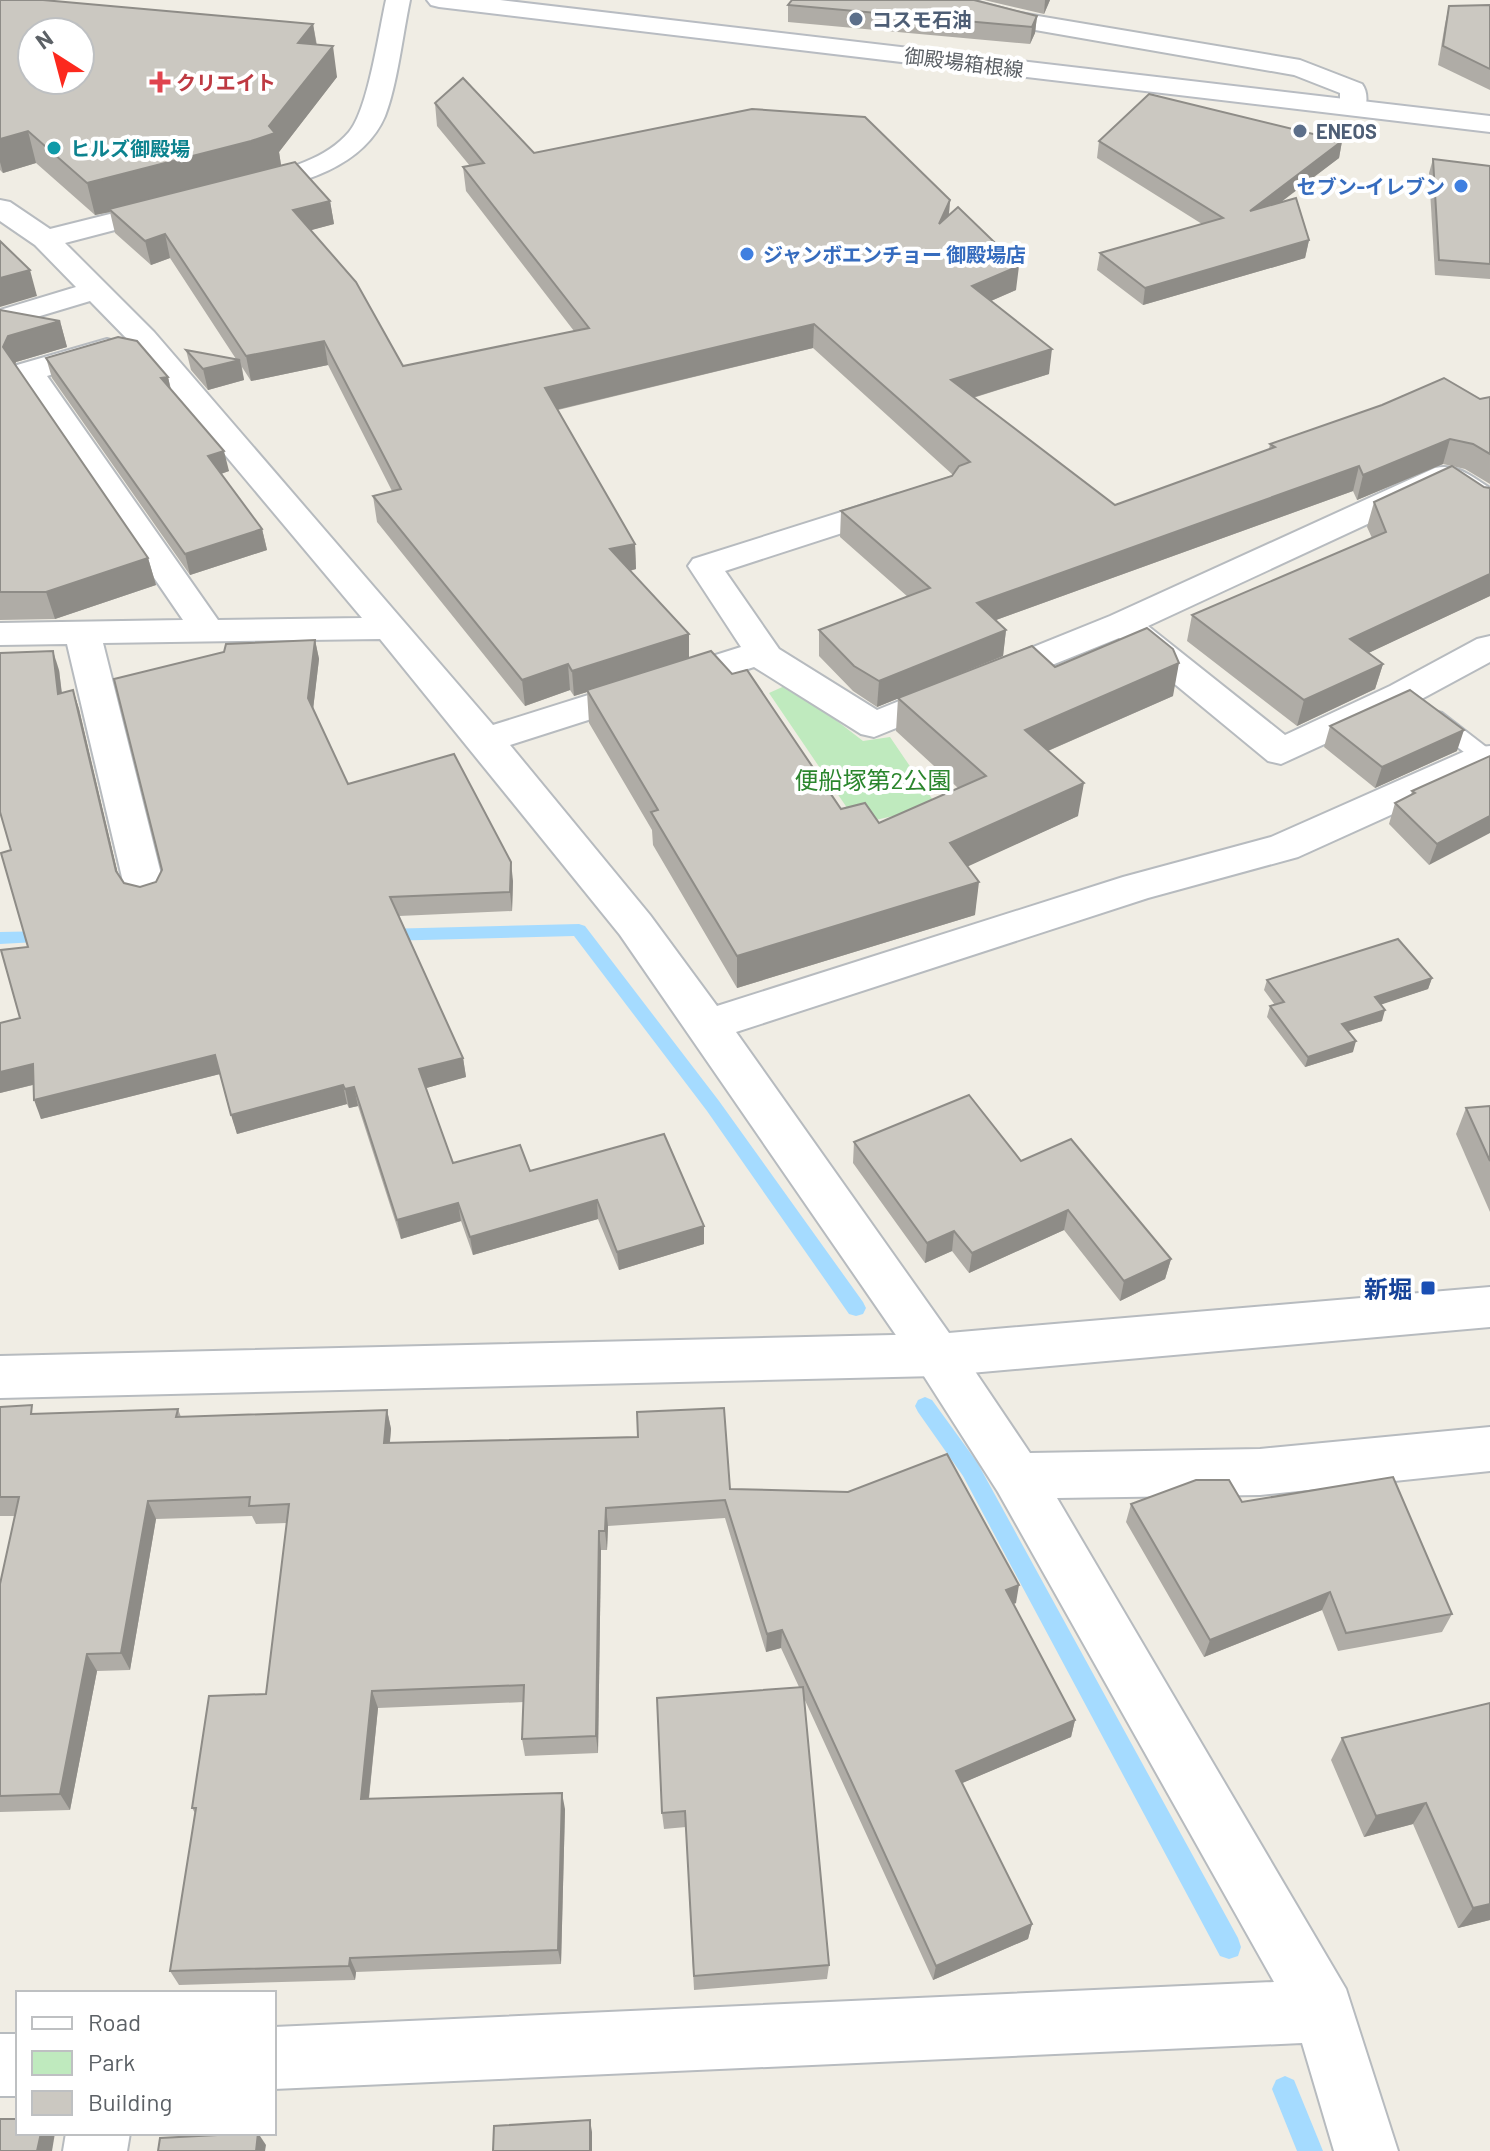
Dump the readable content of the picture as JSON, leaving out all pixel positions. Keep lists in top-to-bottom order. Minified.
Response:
{"streets":{"street":["御殿場箱根線"]},"parks":["便船塚第2公園"],"places":{"other":["コスモ石油","ENEOS","ヒルズ御殿場","セブン-イレブン","ジャンボエンチョー 御殿場店"],"health":["クリエイト"],"transit":["新堀"]},"legend":["Road","Park","Building"],"north":"top left"}
